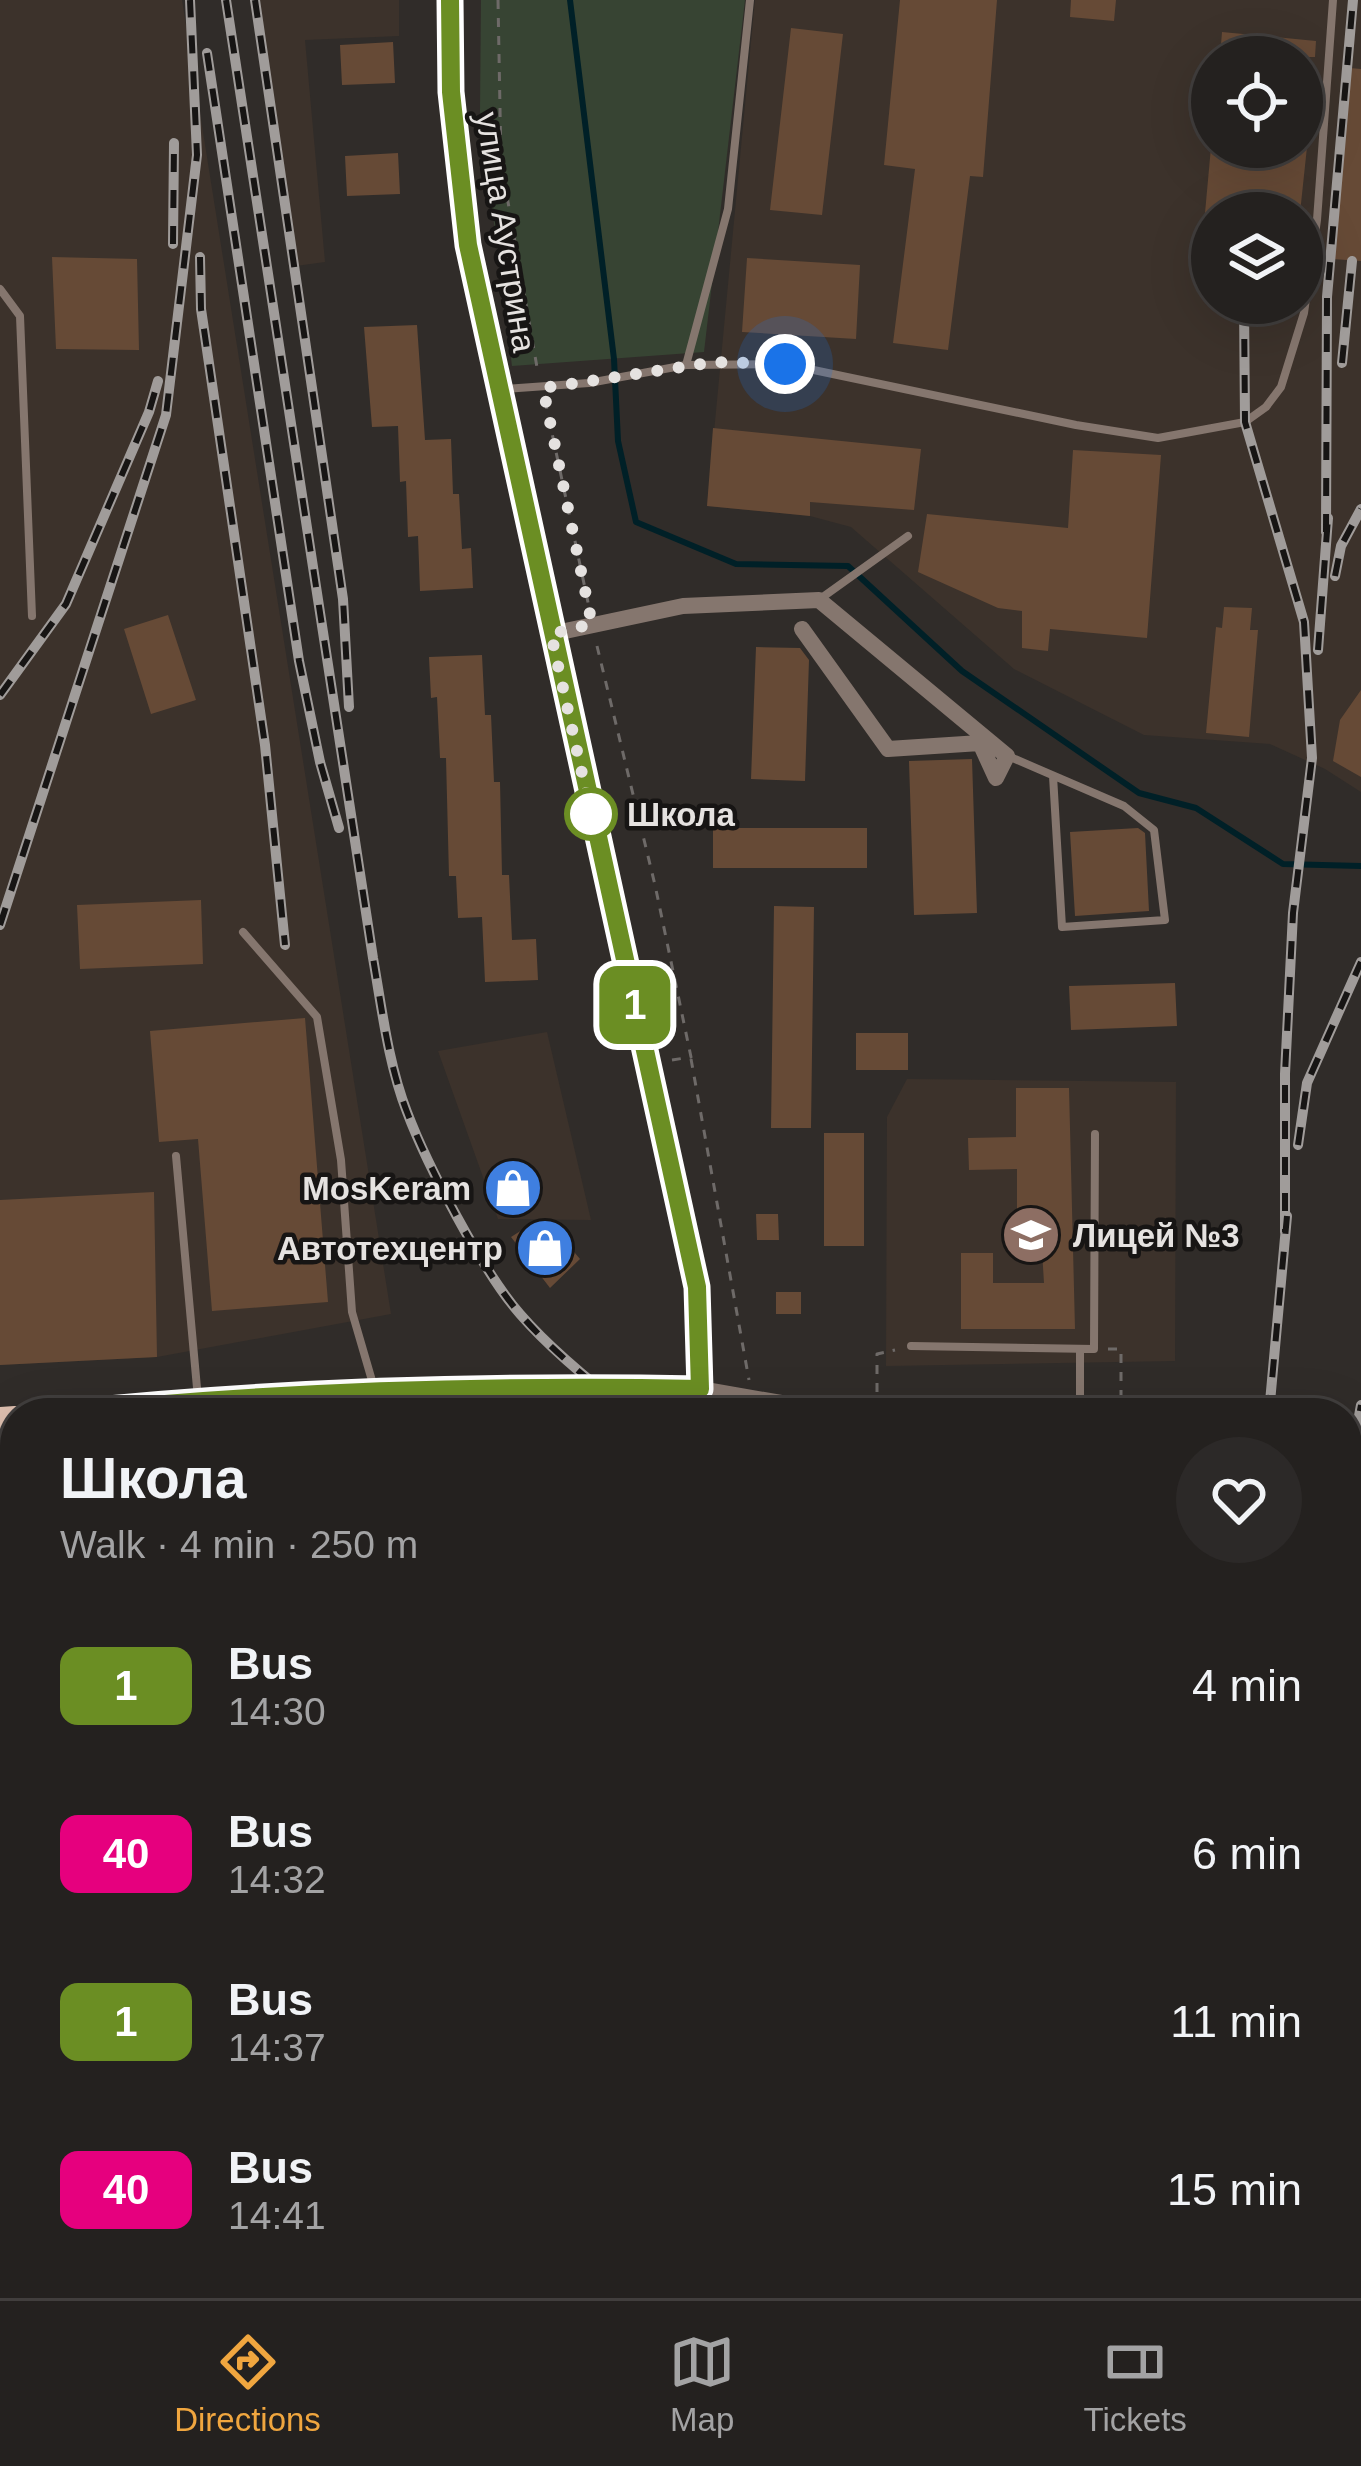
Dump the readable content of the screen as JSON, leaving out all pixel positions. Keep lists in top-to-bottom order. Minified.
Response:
{"streets":{"main road":["улица Аустрина"]},"places":{"other":["Школа"],"shop":["MosKeram","Автотехцентр"],"school or university":["Лицей №3"]},"lines":["bus line 1"],"page":{"on_map":"1","heading":["Школа","Walk · 4 min · 250 m"],"list":[{"mark":"1","name":"Bus","note":"14:30","value":"4 min"},{"mark":"40","name":"Bus","note":"14:32","value":"6 min"},{"mark":"1","name":"Bus","note":"14:37","value":"11 min"},{"mark":"40","name":"Bus","note":"14:41","value":"15 min"}],"tabs":["Directions","Map","Tickets"]}}
